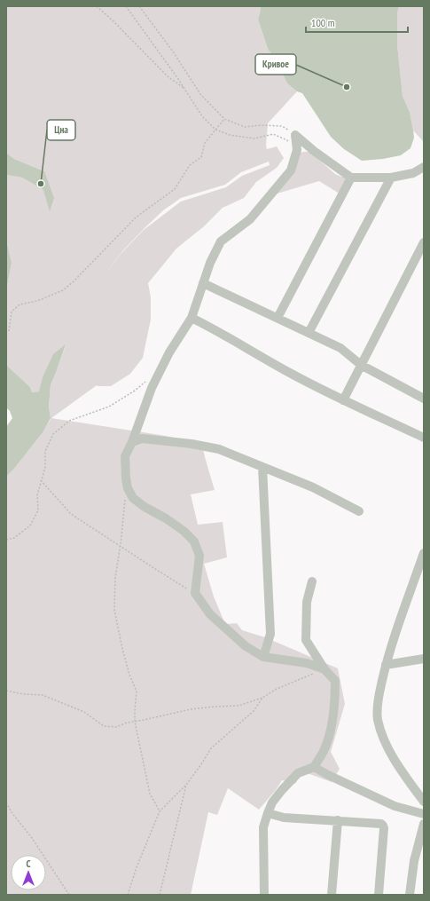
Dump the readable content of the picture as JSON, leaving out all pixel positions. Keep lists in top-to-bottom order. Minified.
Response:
{"places":["Кривое","Цна"],"scale_bar":"100 m","north":"top"}
